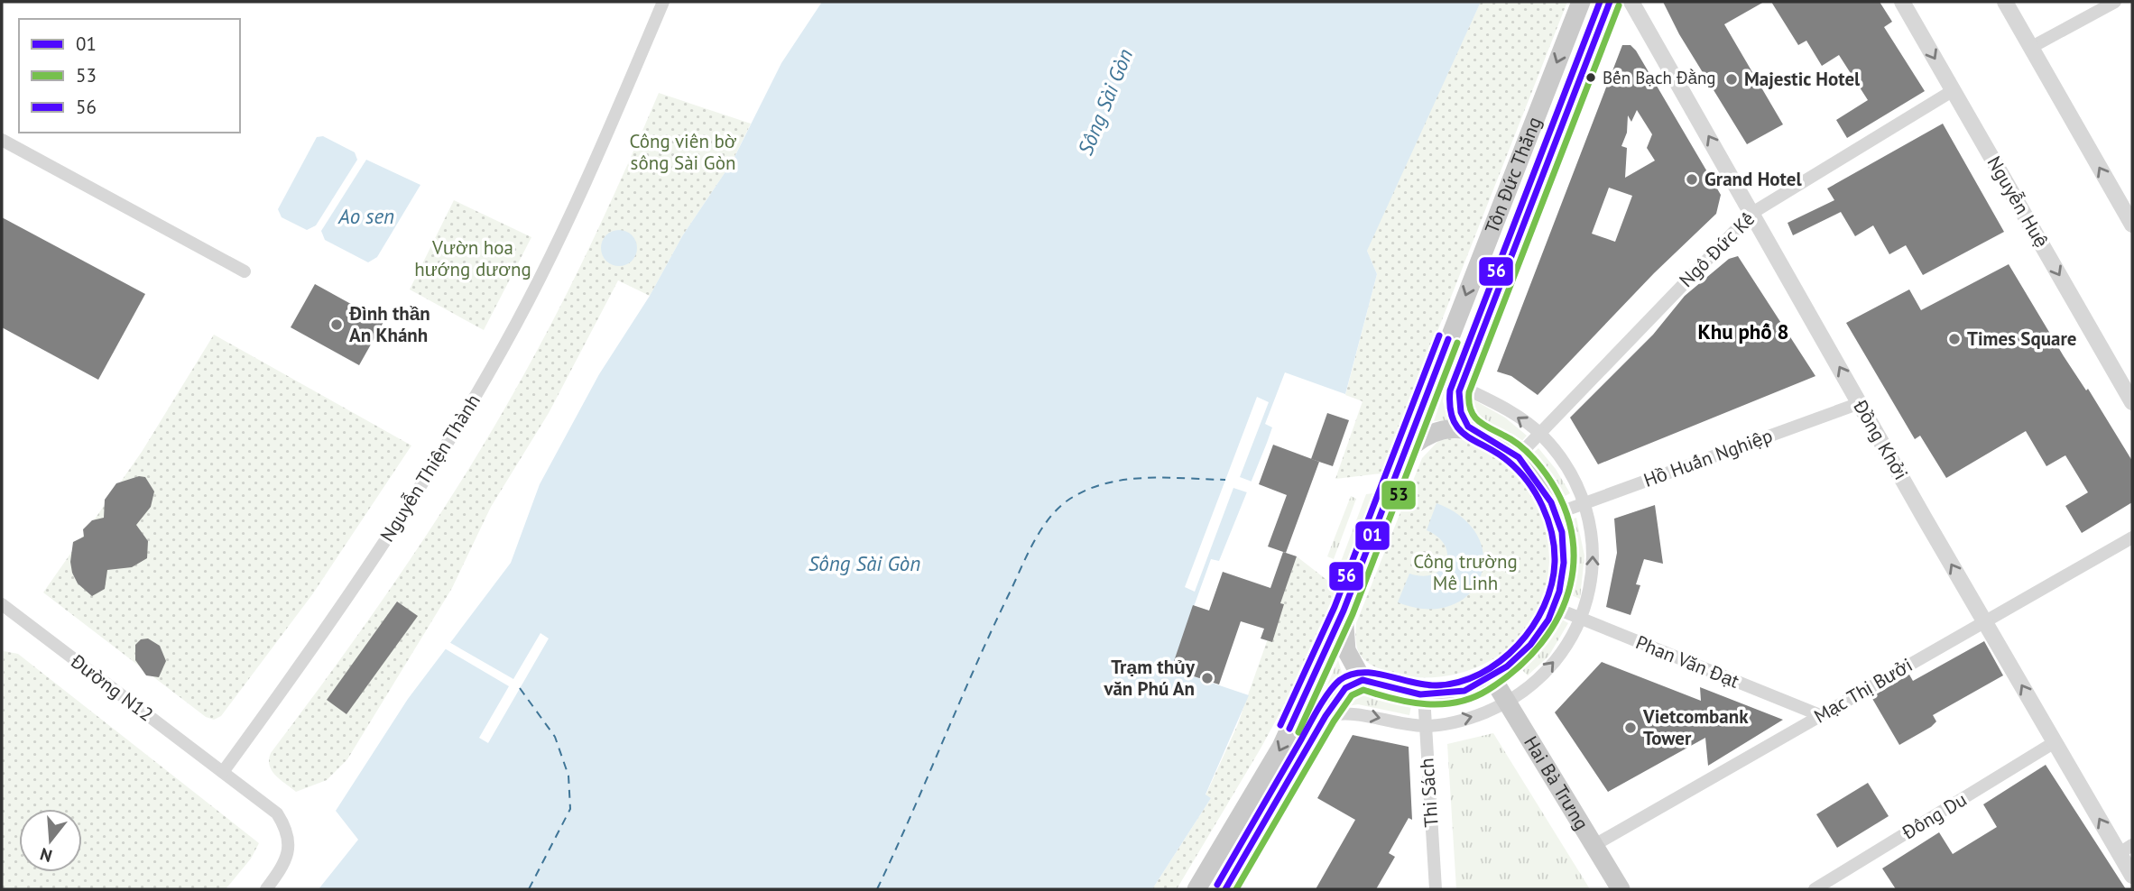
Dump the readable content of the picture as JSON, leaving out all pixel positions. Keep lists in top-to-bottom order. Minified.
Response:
{"streets":{"main road":["Tôn Ðức Thắng","Hai Bà Trưng"],"street":["Nguyễn Huệ","Ngô Ðức Kế","Ðồng Khởi","Hồ Huấn Nghiệp","Nguyễn Thiện Thành","Phan Văn Ðạt","Đường N12","Mạc Thị Bưởi","Thi Sách","Đông Du"]},"crossings":[["Nguyễn Huệ","Ngô Ðức Kế"],["Ngô Ðức Kế","Ðồng Khởi"],["Ðồng Khởi","Hồ Huấn Nghiệp"],["Ðồng Khởi","Mạc Thị Bưởi"],["Ðồng Khởi","Đông Du"],["Nguyễn Thiện Thành","Đường N12"],["Phan Văn Ðạt","Mạc Thị Bưởi"],["Mạc Thị Bưởi","Hai Bà Trưng"]],"one_way":["Ðồng Khởi"],"districts":["Khu phố 8"],"water":["Sông Sài Gòn","Ao sen"],"parks":["Công viên bờ sông Sài Gòn","Vườn hoa hướng dương","Công trường Mê Linh"],"places":["Bến Bạch Đằng","Majestic Hotel","Grand Hotel","Đình thần An Khánh","Times Square","Trạm thủy văn Phú An","Vietcombank Tower"],"lines":["transit line 01","transit line 56","transit line 53"],"legend":["01","53","56"],"north":"bottom"}
